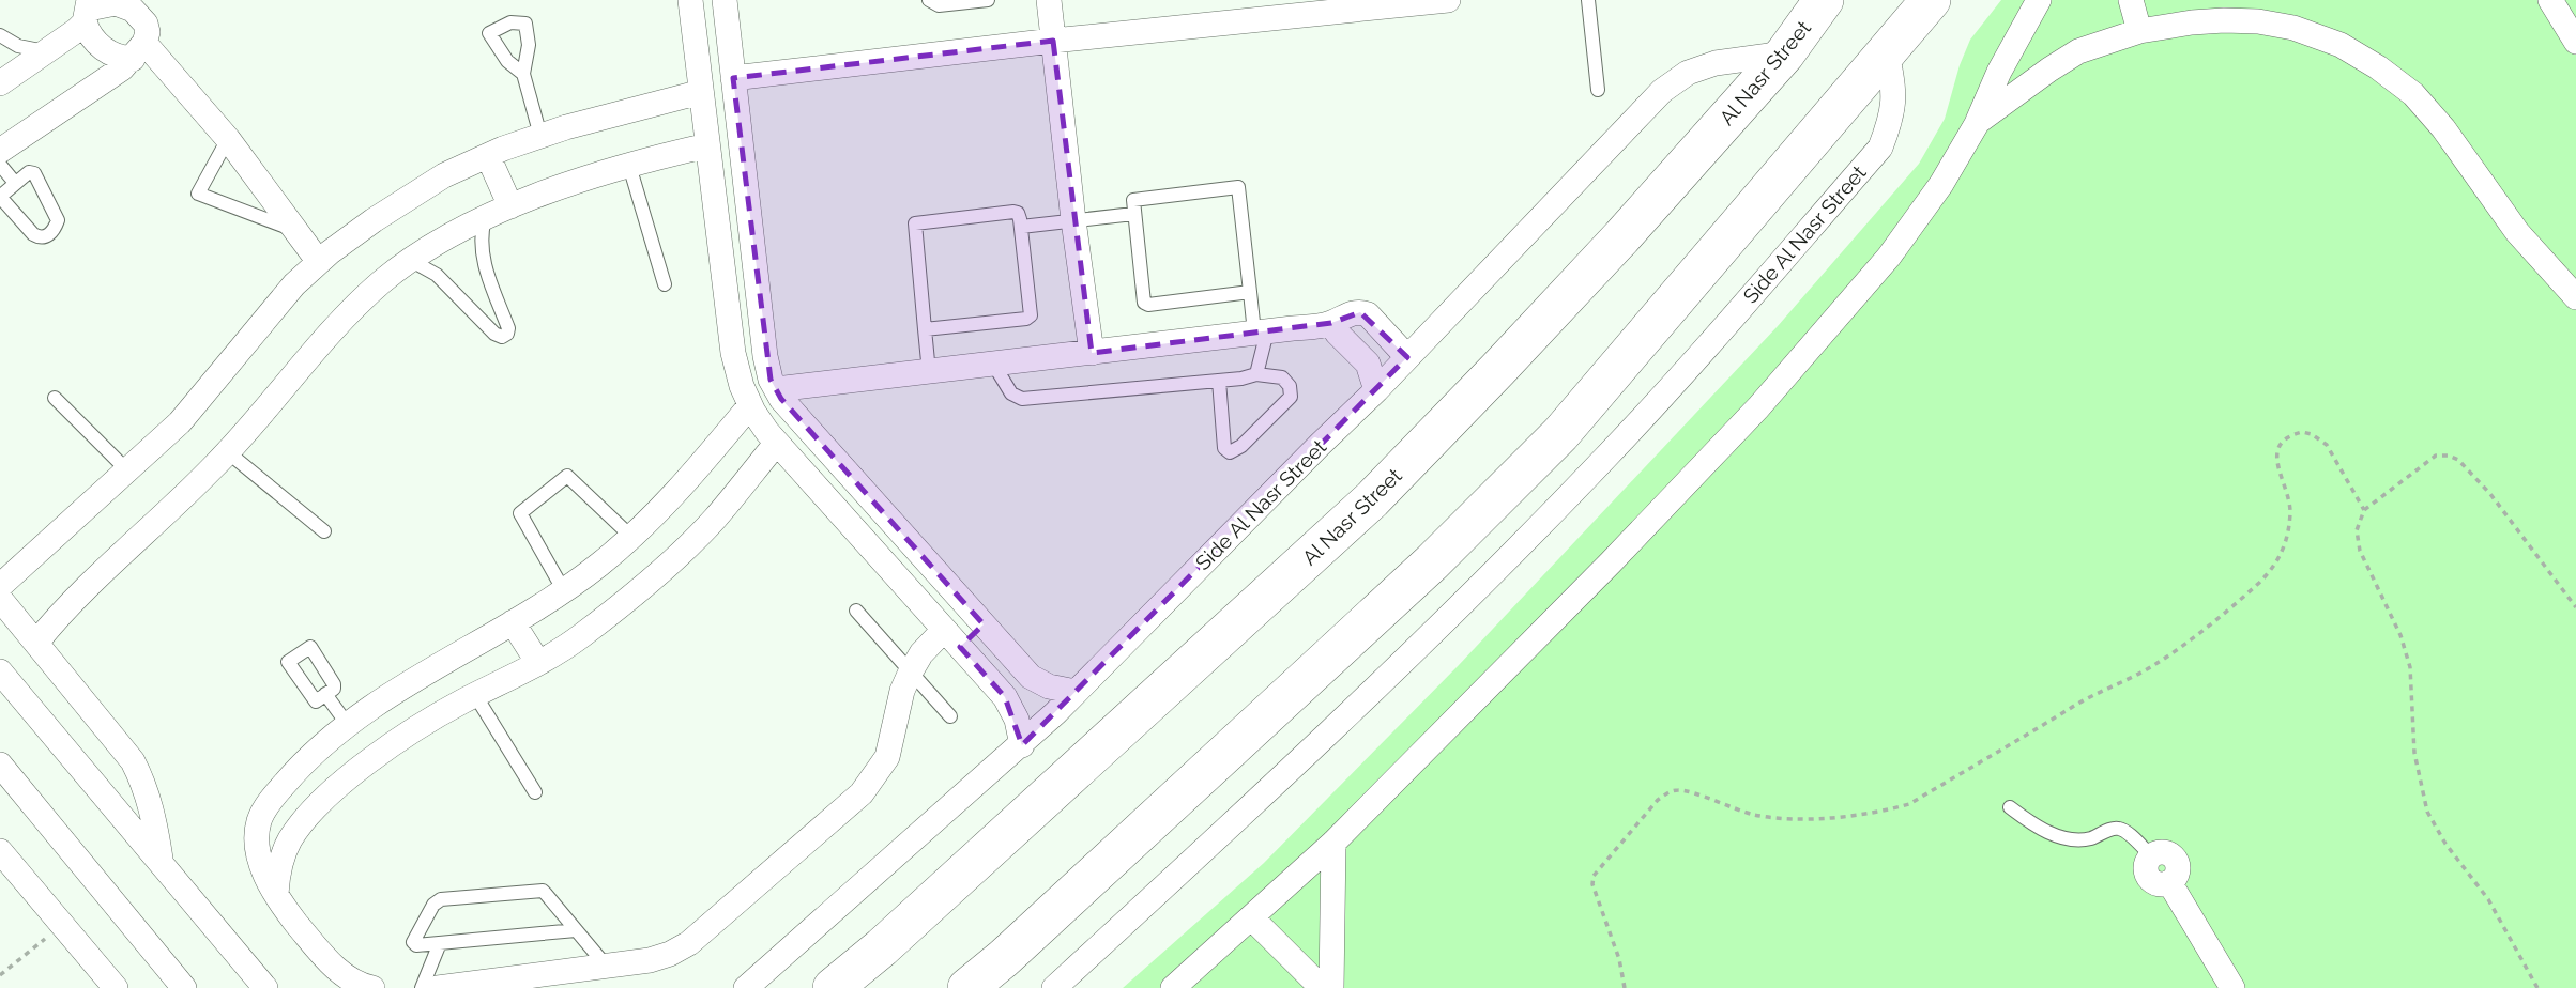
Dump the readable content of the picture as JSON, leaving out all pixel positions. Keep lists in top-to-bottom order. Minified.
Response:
{"streets":{"main road":["Al Nasr Street"],"street":["Side Al Nasr Street"]},"crossings":[["Al Nasr Street","Side Al Nasr Street"]]}
